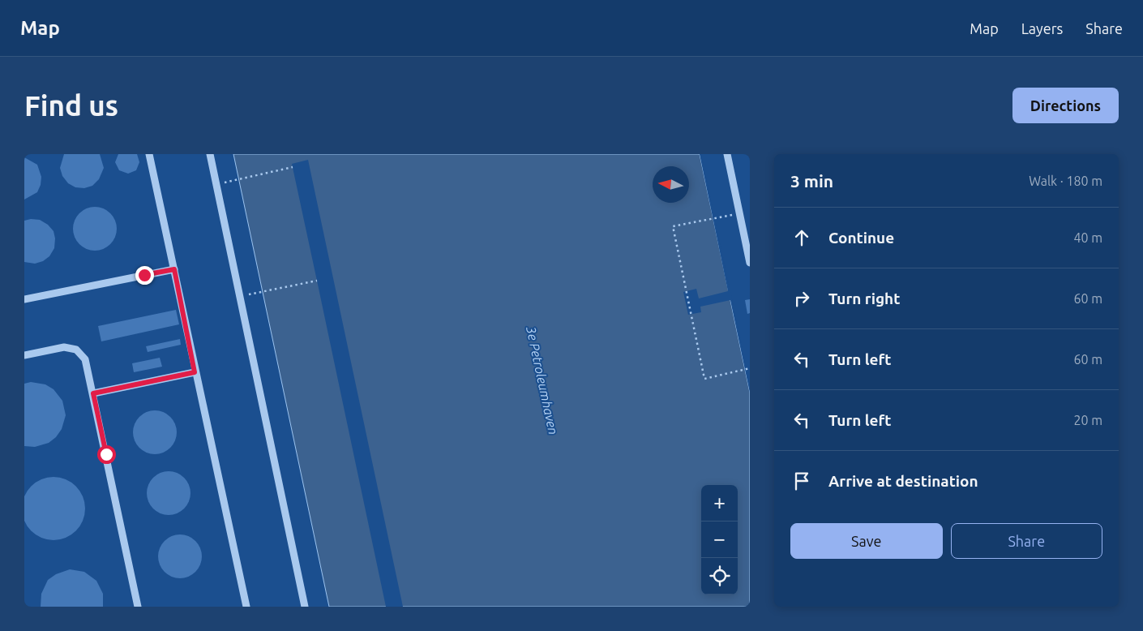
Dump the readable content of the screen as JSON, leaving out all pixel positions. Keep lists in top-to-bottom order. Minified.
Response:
{"water":["3e Petroleumhaven"],"north":"left","page":{"header":"Map","nav":["Map","Layers","Share"],"buttons":["Directions",["Save","Share"]],"title":"Find us","heading":["3 min","Walk · 180 m"],"list":[["Continue","40 m"],["Turn right","60 m"],["Turn left","60 m"],["Turn left","20 m"],"Arrive at destination"],"map_buttons":["+","−"]}}
